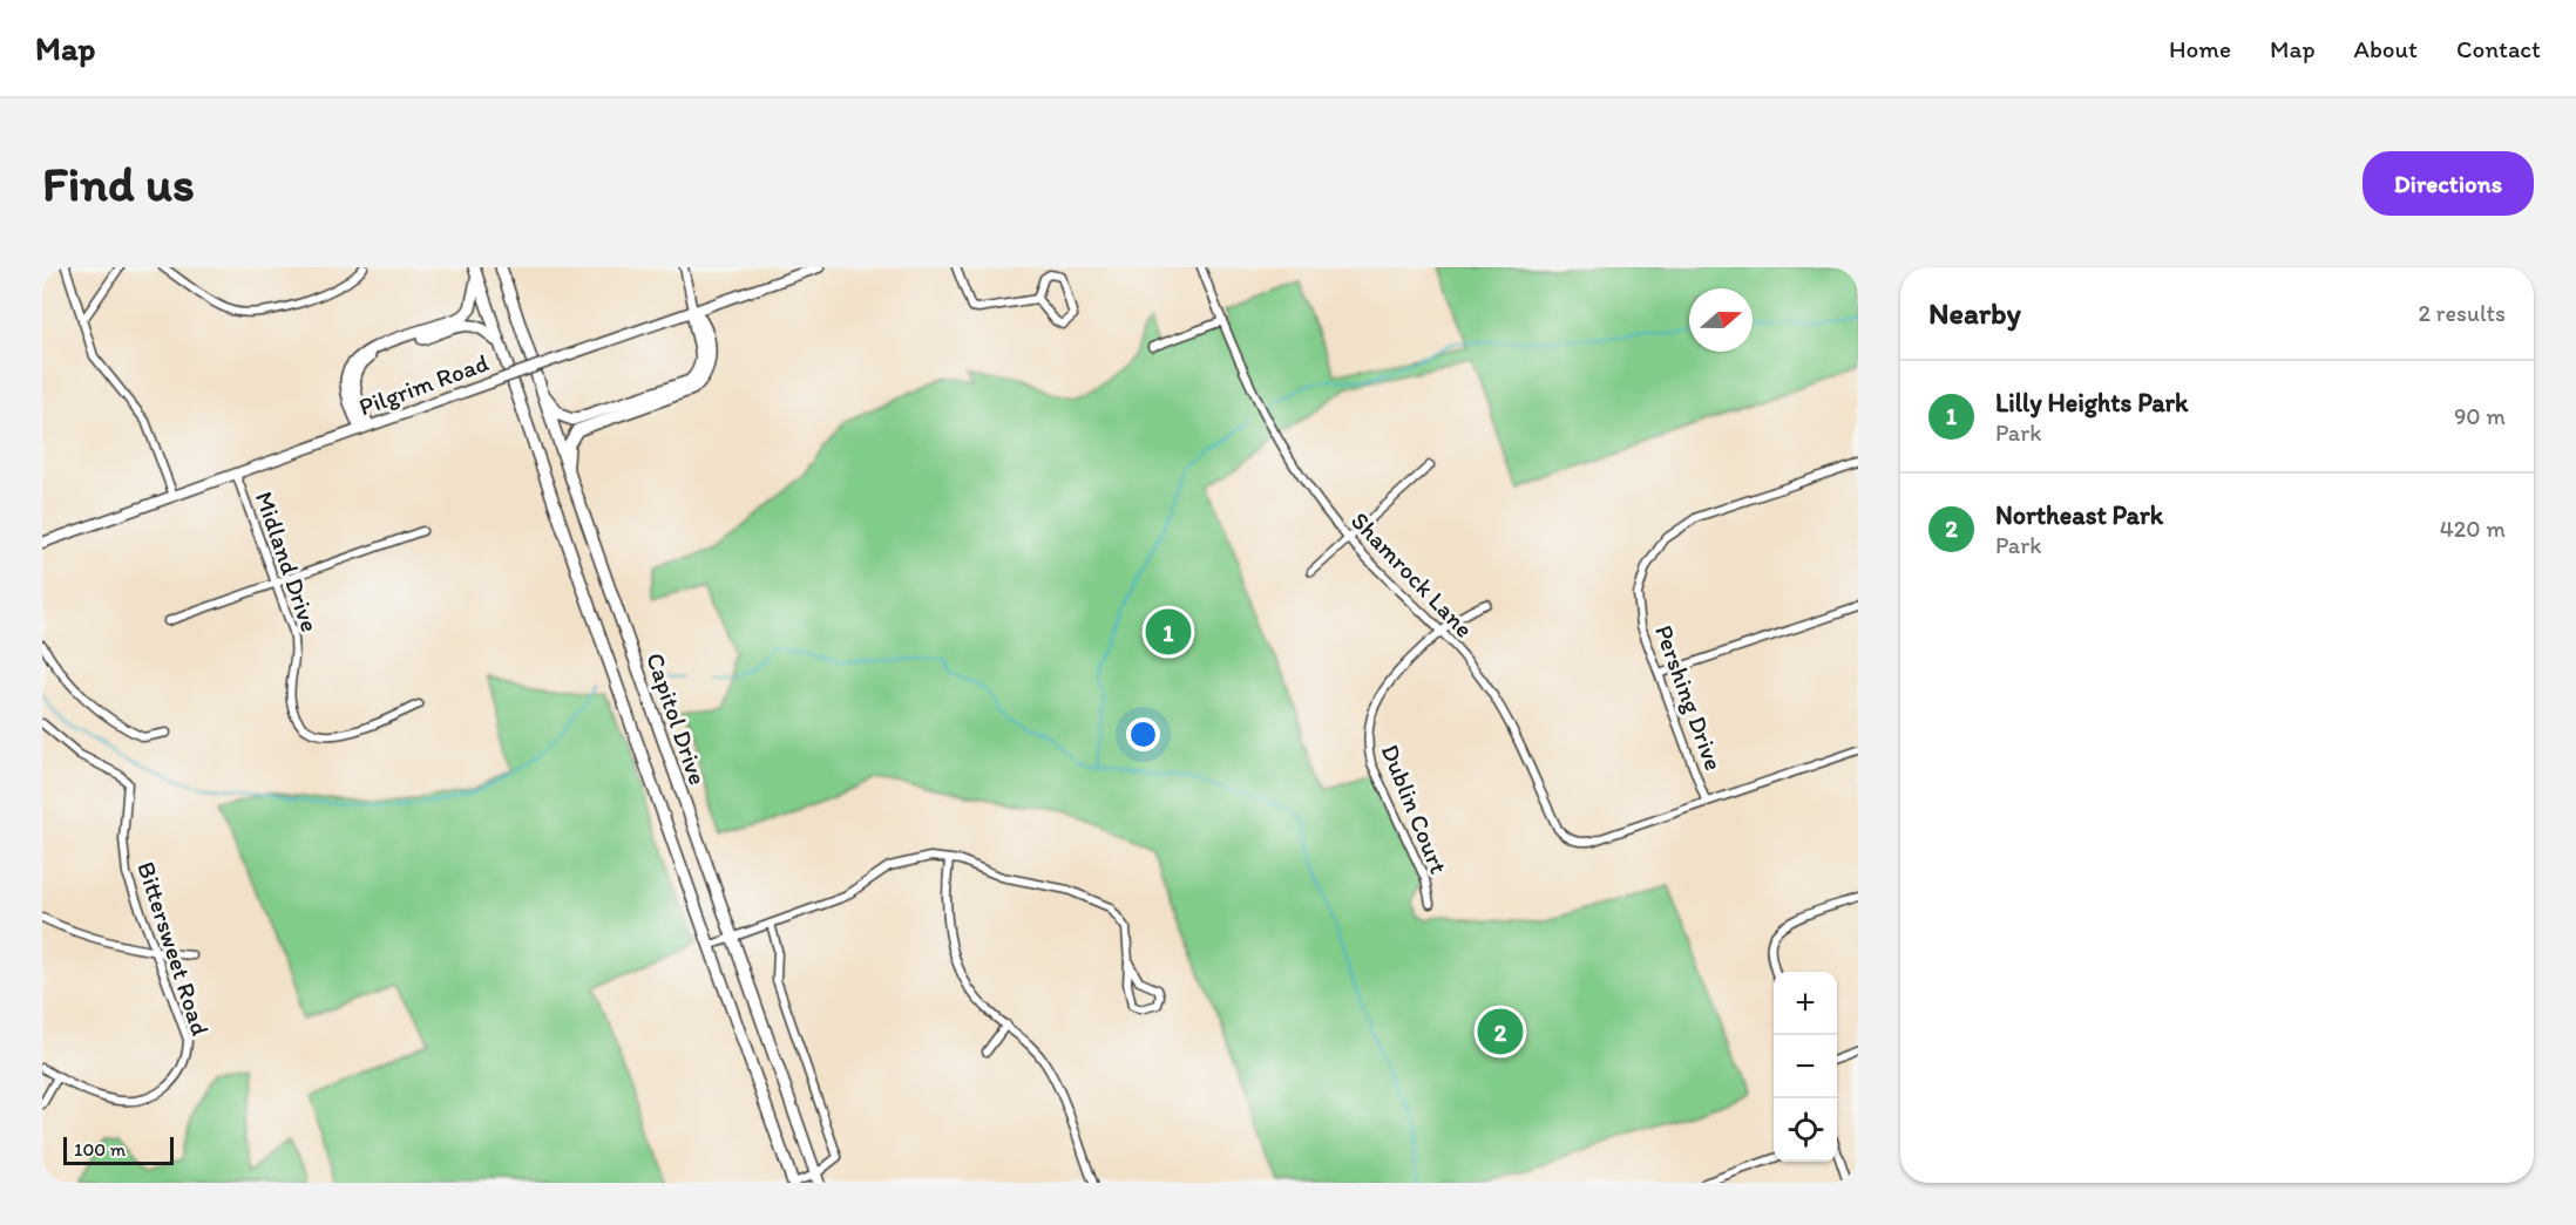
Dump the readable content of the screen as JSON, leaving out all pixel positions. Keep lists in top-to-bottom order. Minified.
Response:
{"streets":{"main road":["Pilgrim Road","Capitol Drive"],"street":["Midland Drive","Shamrock Lane","Pershing Drive","Dublin Court","Bittersweet Road"]},"crossings":[["Pilgrim Road","Midland Drive"],["Shamrock Lane","Pershing Drive"],["Shamrock Lane","Dublin Court"]],"scale_bar":"100 m","north":"right","page":{"header":"Map","nav":["Home","Map","About","Contact"],"buttons":"Directions","title":"Find us","heading":["Nearby","2 results"],"list":[{"mark":"1","name":"Lilly Heights Park","note":"Park","value":"90 m"},{"mark":"2","name":"Northeast Park","note":"Park","value":"420 m"}],"pins":["1","2"],"map_buttons":["+","−"],"scale":"100 m"}}
